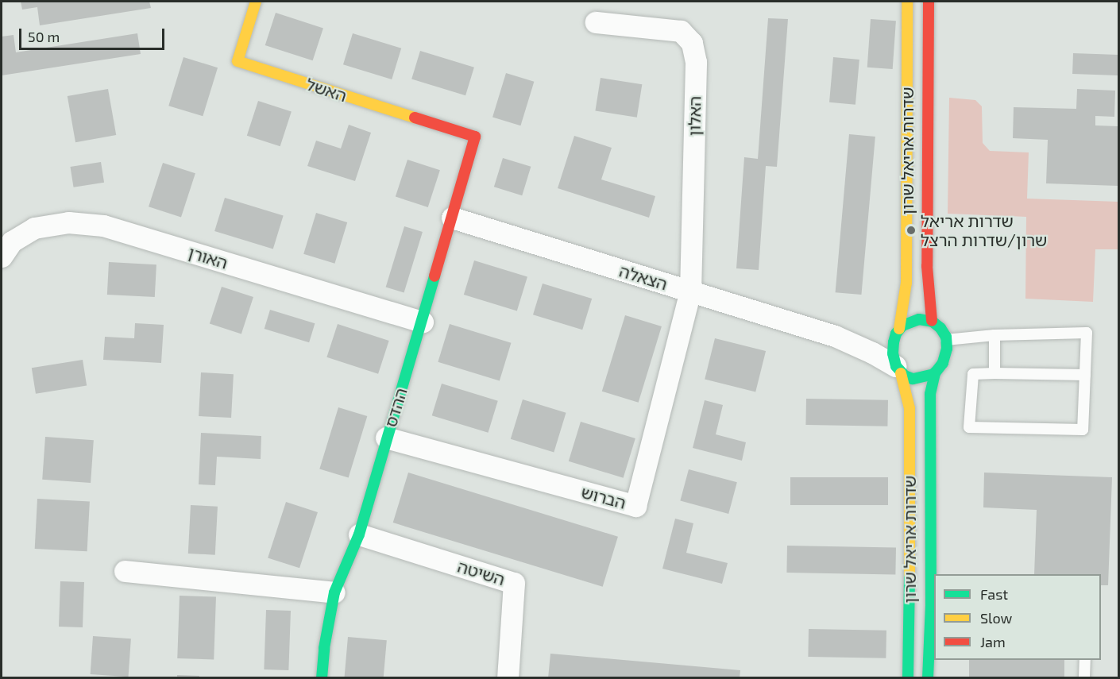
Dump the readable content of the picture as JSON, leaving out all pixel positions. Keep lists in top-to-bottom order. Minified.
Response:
{"streets":{"street":["האשל","האלון","שדרות אריאל שרון","האורן","הצאלה","ההדס","הברוש","השיטה"]},"crossings":[["האשל","ההדס"],["האלון","הצאלה"],["האלון","הברוש"],["שדרות אריאל שרון","הצאלה"],["האורן","ההדס"],["הצאלה","ההדס"],["הצאלה","הברוש"],["ההדס","הברוש"],["ההדס","השיטה"]],"places":["שדרות אריאל שרון/שדרות הרצל"],"legend":["Fast","Slow","Jam"],"scale_bar":"50 m"}
